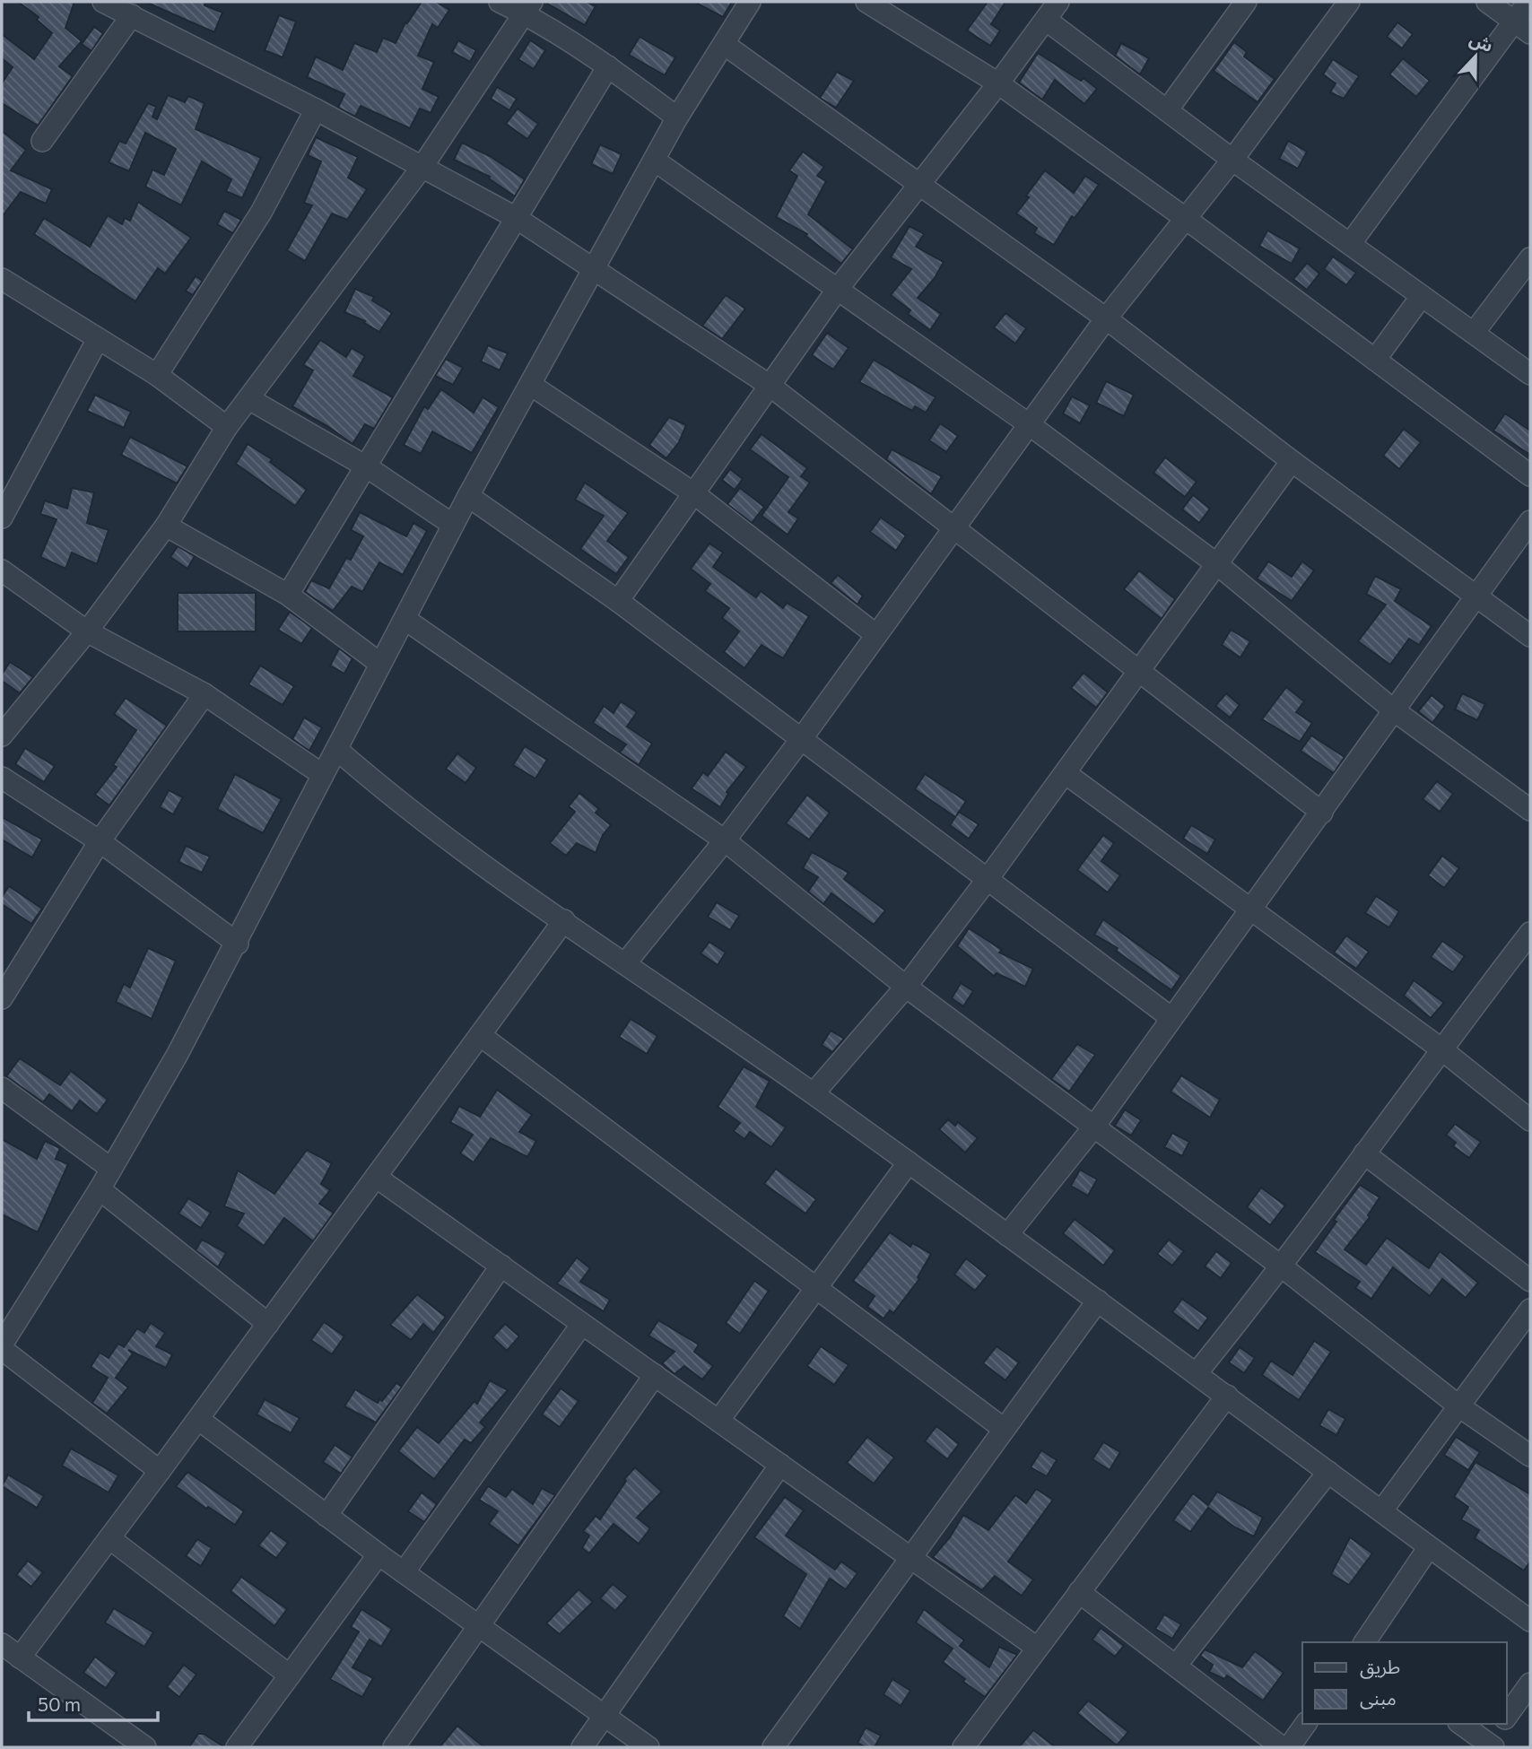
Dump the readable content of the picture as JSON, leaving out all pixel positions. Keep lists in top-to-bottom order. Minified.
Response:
{"legend":["طريق","مبنى"],"scale_bar":"50 m","north":"top"}
